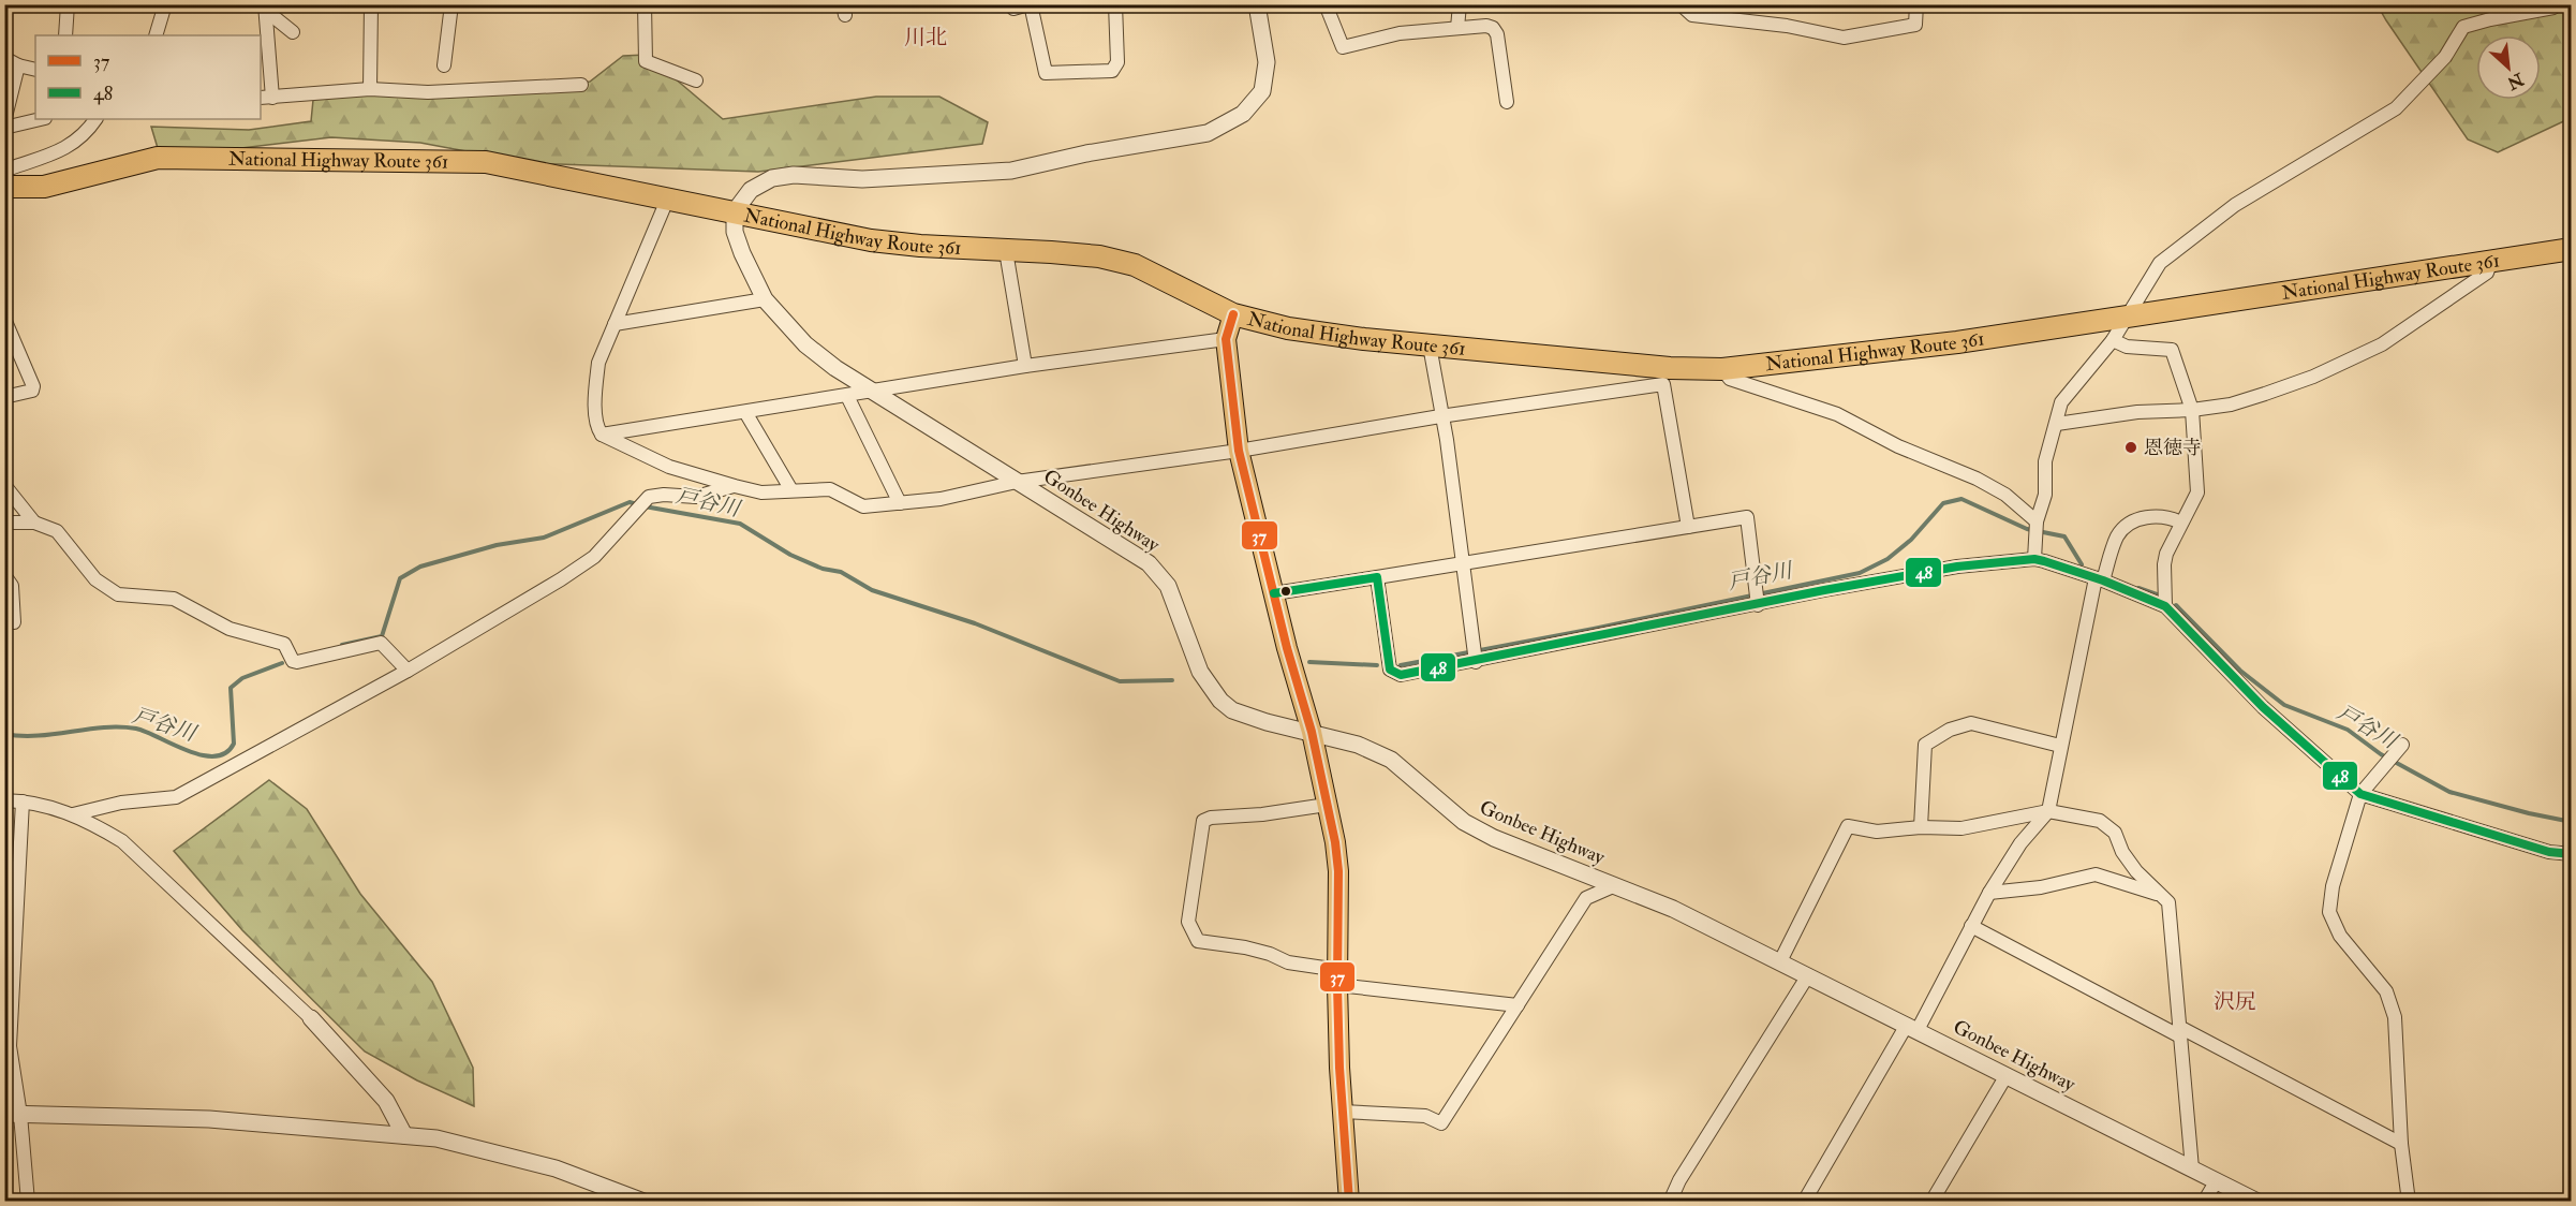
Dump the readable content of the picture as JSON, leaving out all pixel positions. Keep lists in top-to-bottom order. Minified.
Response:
{"streets":{"highway":["National Highway Route 361"],"street":["Gonbee Highway"]},"crossings":[["National Highway Route 361","Gonbee Highway"]],"districts":["川北","沢尻"],"water":["戸谷川"],"places":["恩徳寺"],"lines":["transit line 37","transit line 48"],"legend":["37","48"],"north":"bottom right"}
